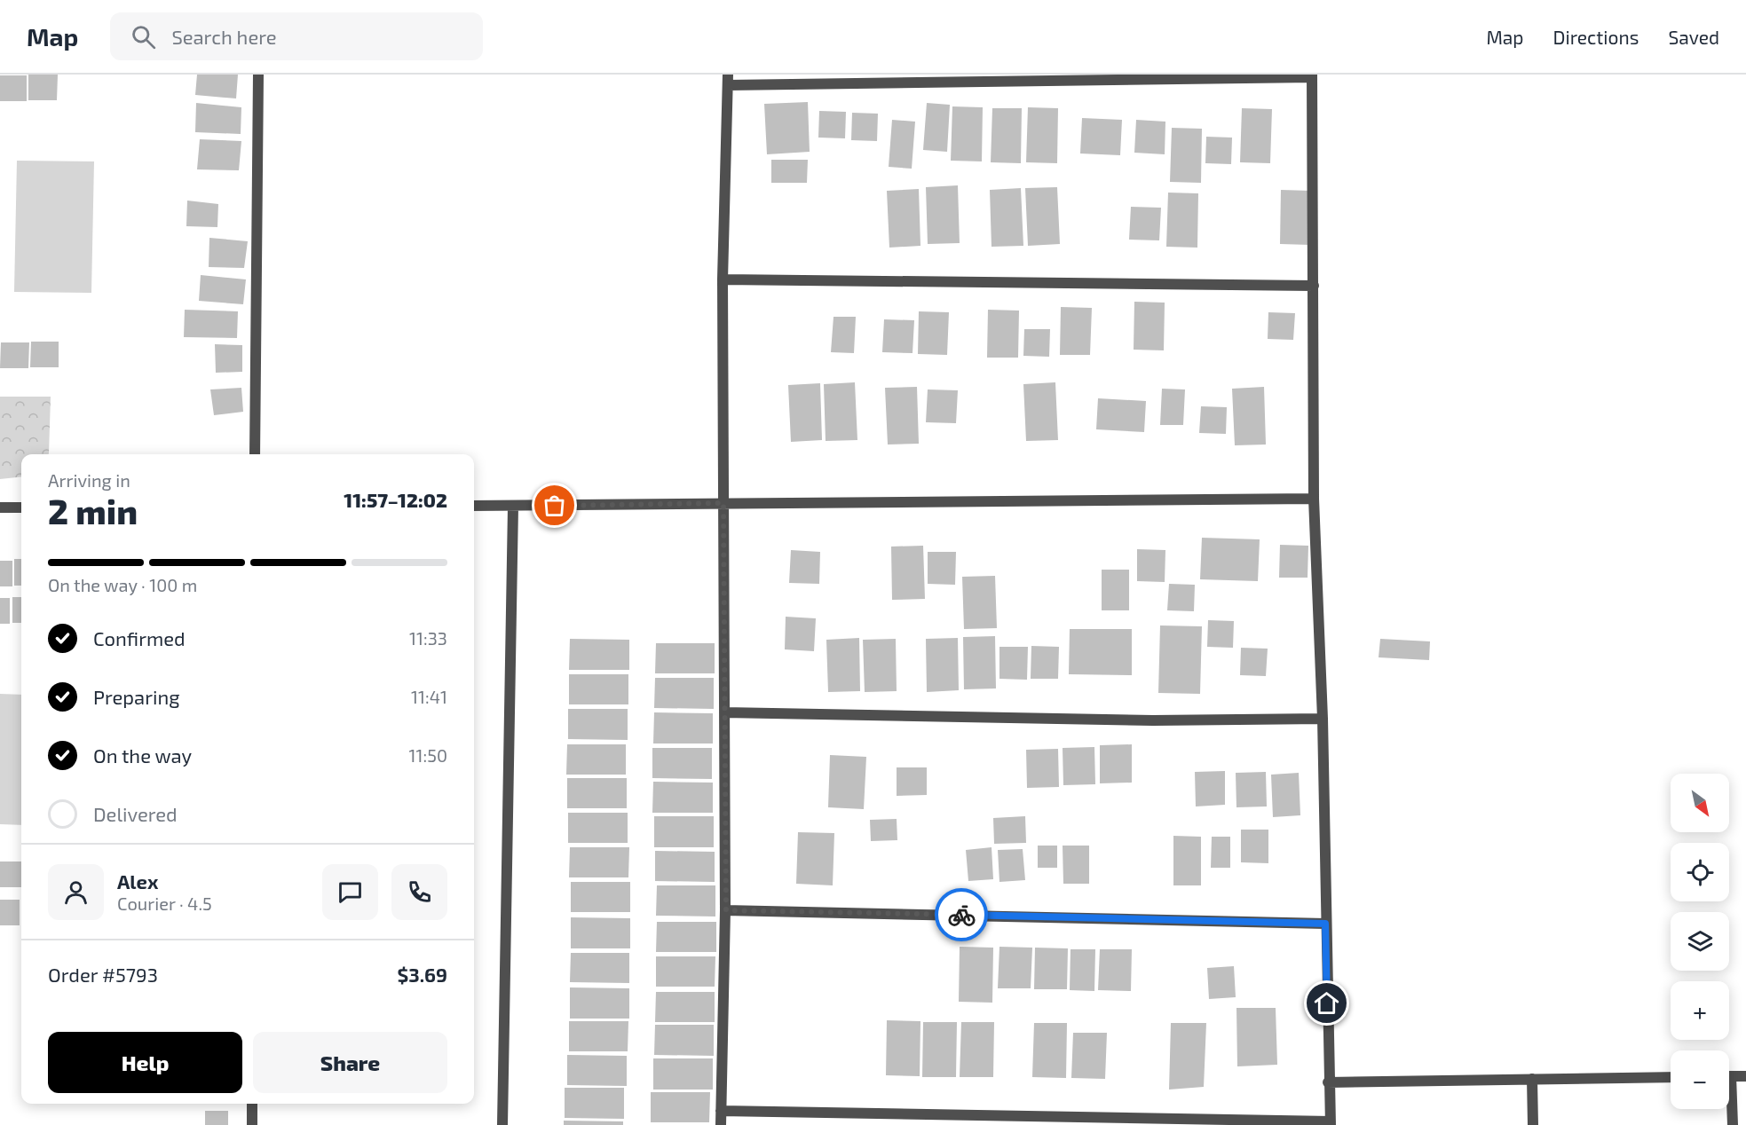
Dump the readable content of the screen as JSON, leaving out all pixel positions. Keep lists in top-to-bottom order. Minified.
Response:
{"north":"bottom right","page":{"header":"Map","search":"Search here","nav":["Map","Directions","Saved"],"heading":["2 min","Arriving in","11:57–12:02"],"panel":["Alex","Courier · 4.5","Order #5793","$3.69"],"bar":"On the way · 100 m","list":[["Confirmed","11:33"],["Preparing","11:41"],["On the way","11:50"],"Delivered"],"map_buttons":["+","−"],"buttons":["Help","Share"]}}
